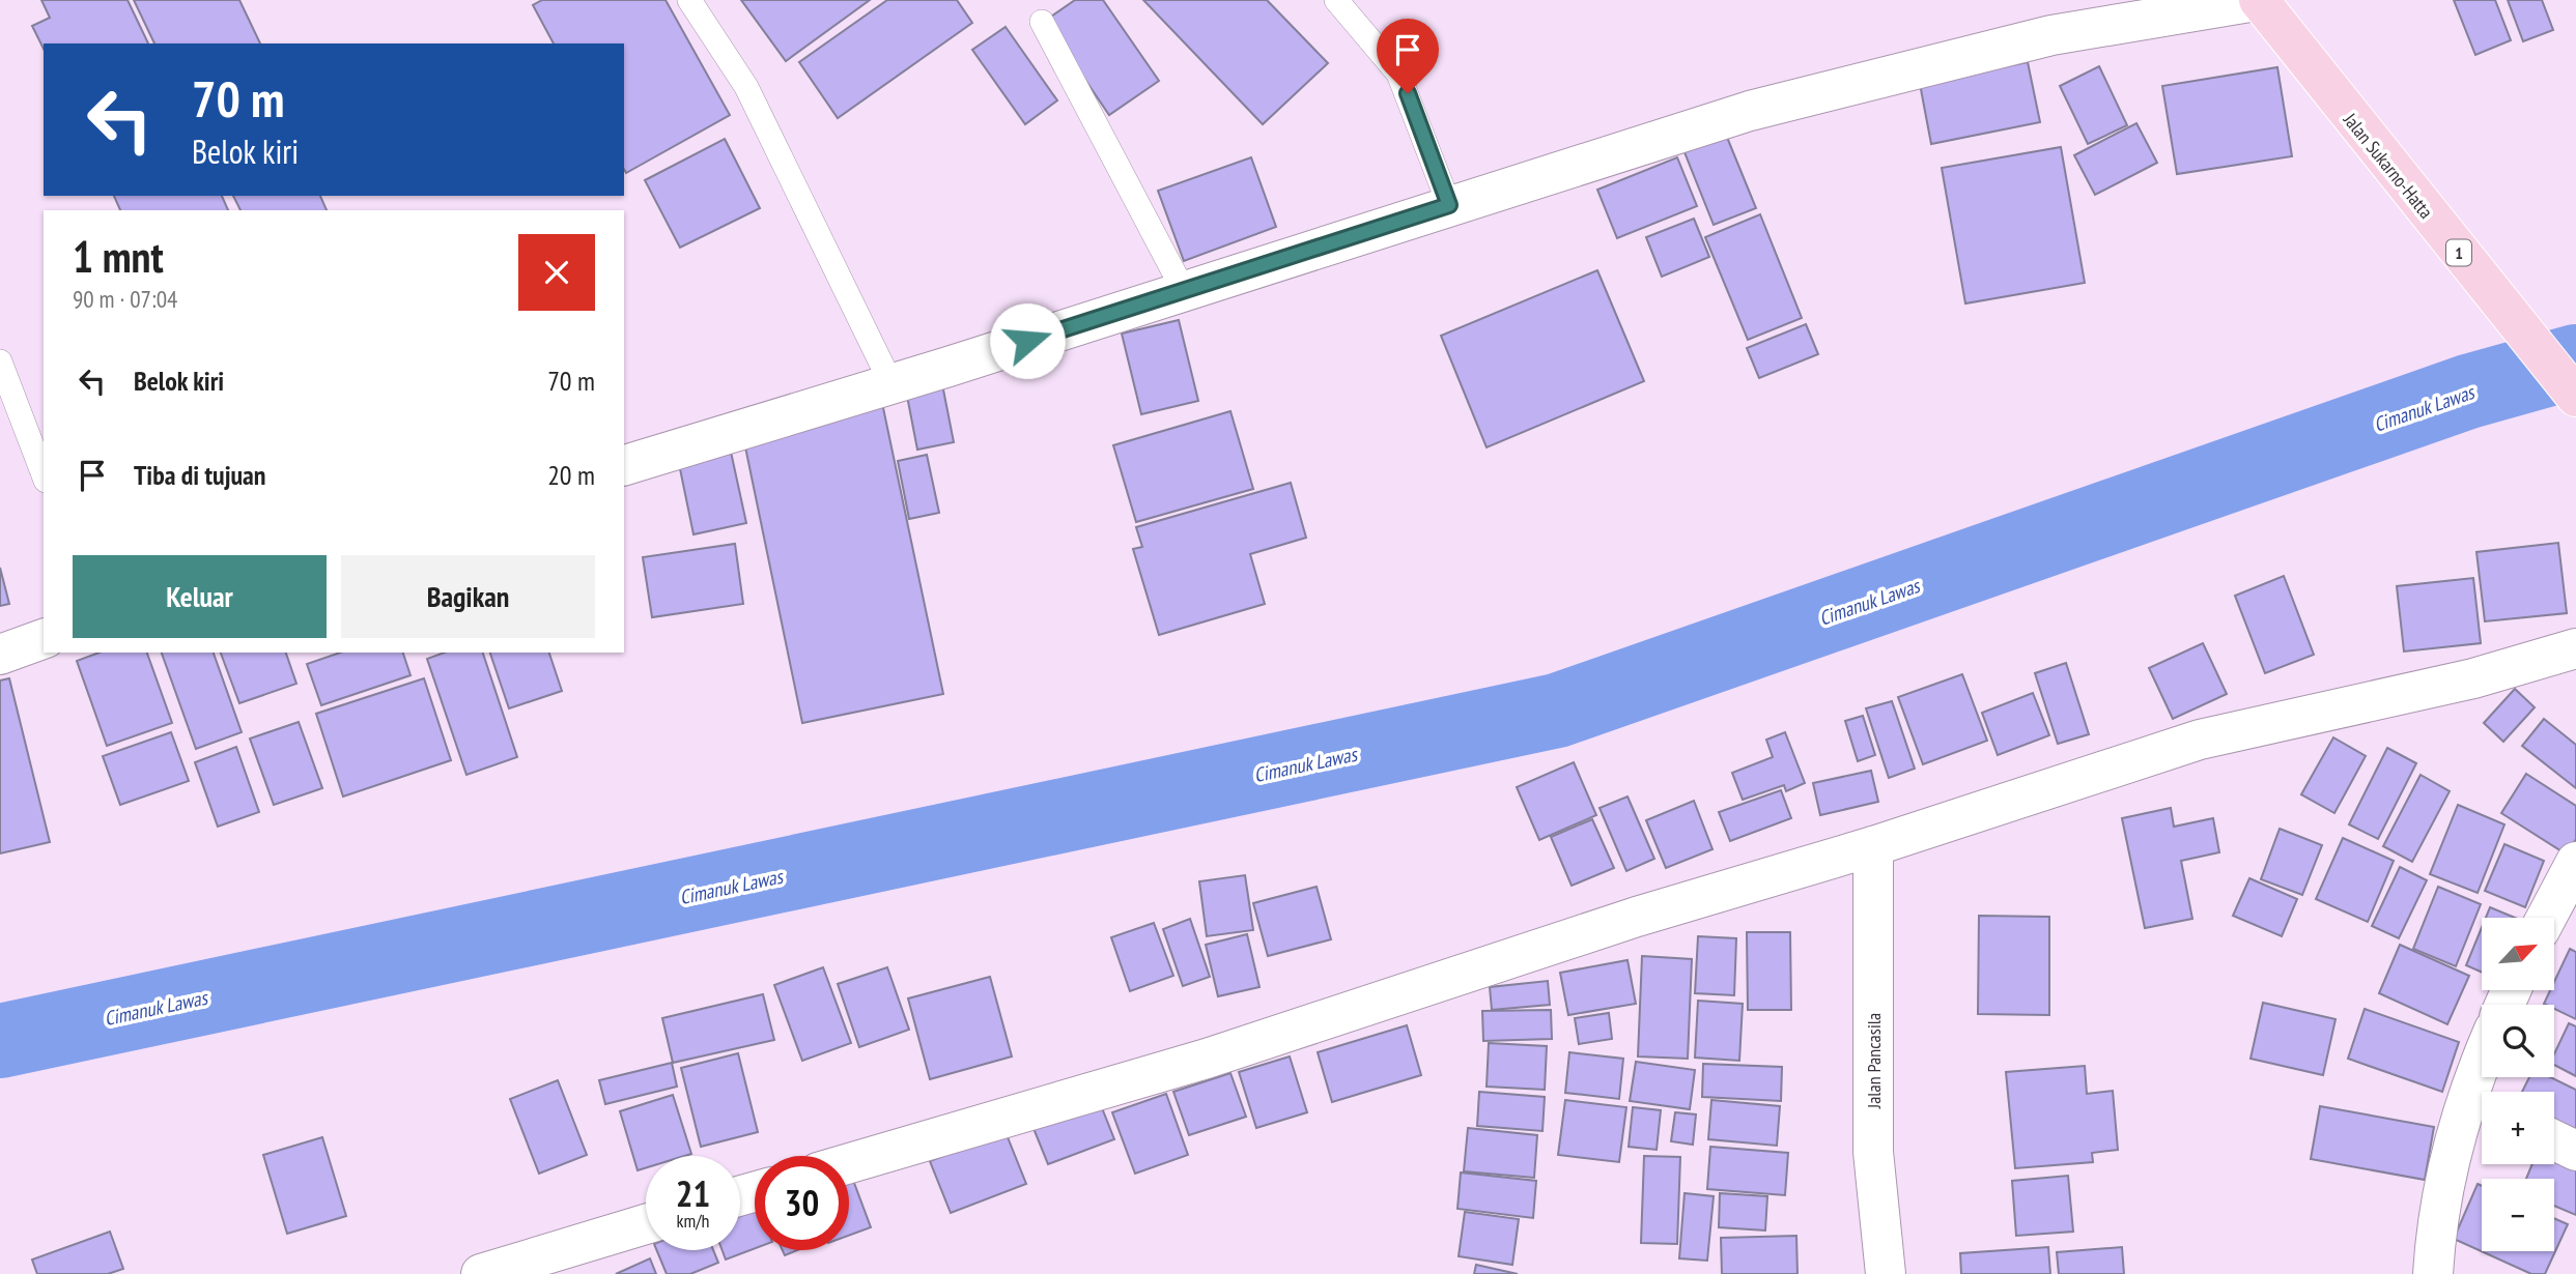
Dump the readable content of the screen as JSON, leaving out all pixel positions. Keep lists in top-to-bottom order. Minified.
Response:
{"streets":{"highway":["Jalan Sukarno-Hatta","1"],"street":["Jalan Pancasila"]},"water":["Cimanuk Lawas"],"north":"top right","page":{"turn":["70 m","Belok kiri"],"heading":["1 mnt","90 m · 07:04"],"list":[{"name":"Belok kiri","value":"70 m"},{"name":"Tiba di tujuan","value":"20 m"}],"buttons":["Keluar","Bagikan"],"map_buttons":["+","−"],"speed":"21 km/h","limit":"30"}}
